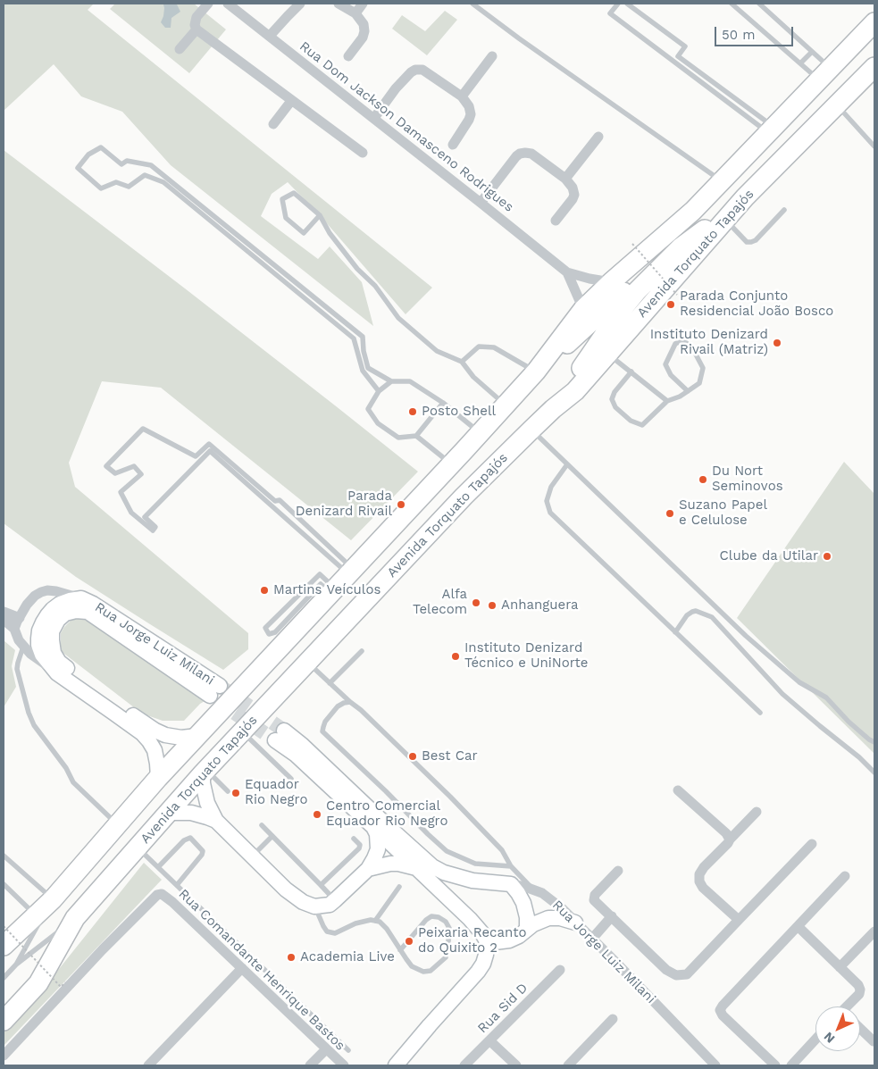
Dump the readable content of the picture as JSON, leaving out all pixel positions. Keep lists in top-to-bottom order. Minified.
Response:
{"streets":{"highway":["Avenida Torquato Tapajós"],"street":["Rua Dom Jackson Damasceno Rodrigues","Rua Jorge Luiz Milani","Rua Comandante Henrique Bastos","Rua Sid D"]},"places":["Parada Conjunto Residencial João Bosco","Instituto Denizard Rivail (Matriz)","Posto Shell","Du Nort Seminovos","Parada Denizard Rivail","Suzano Papel e Celulose","Clube da Utilar","Martins Veículos","Alfa Telecom","Anhanguera","Instituto Denizard Técnico e UniNorte","Best Car","Equador Rio Negro","Centro Comercial Equador Rio Negro","Peixaria Recanto do Quixito 2","Academia Live"],"scale_bar":"50 m","north":"bottom left"}
